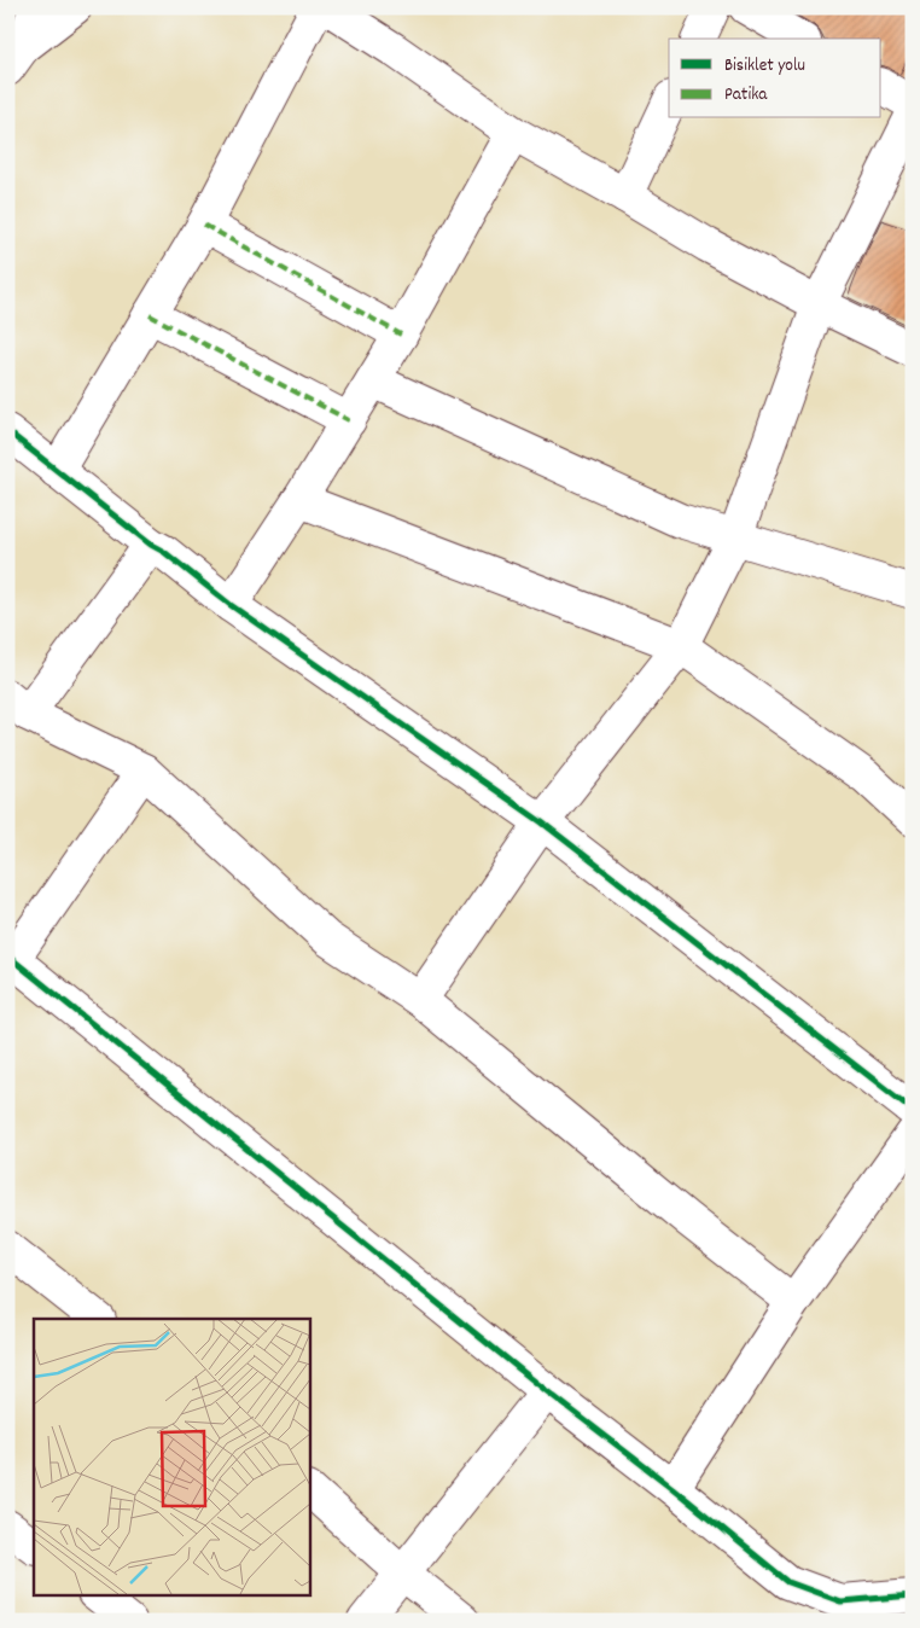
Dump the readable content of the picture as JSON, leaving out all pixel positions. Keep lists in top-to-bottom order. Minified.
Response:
{"legend":["Bisiklet yolu","Patika"]}
